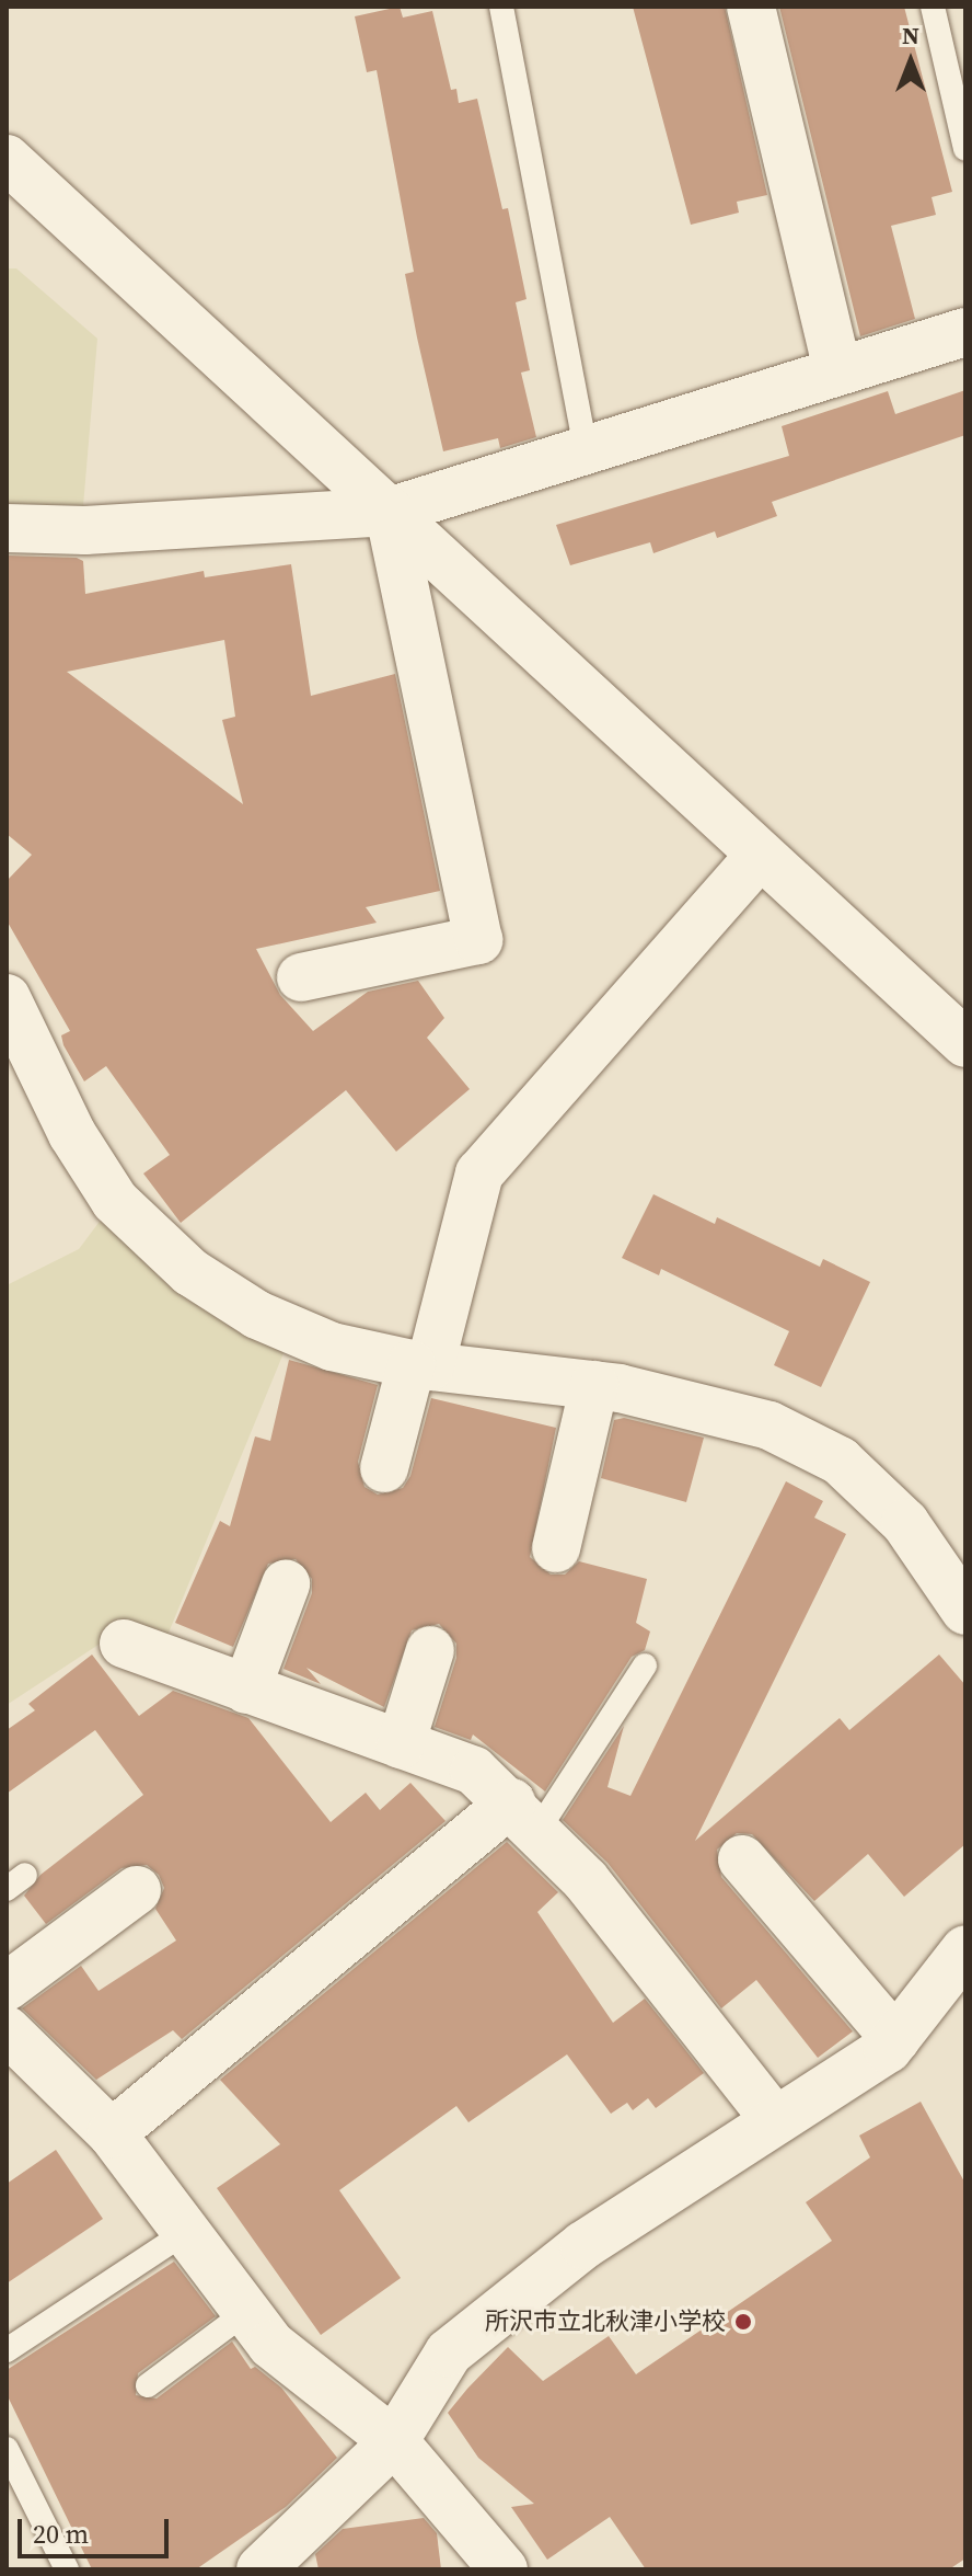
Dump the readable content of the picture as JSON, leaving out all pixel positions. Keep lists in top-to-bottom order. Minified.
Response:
{"places":["所沢市立北秋津小学校"],"scale_bar":"20 m","north":"top"}
